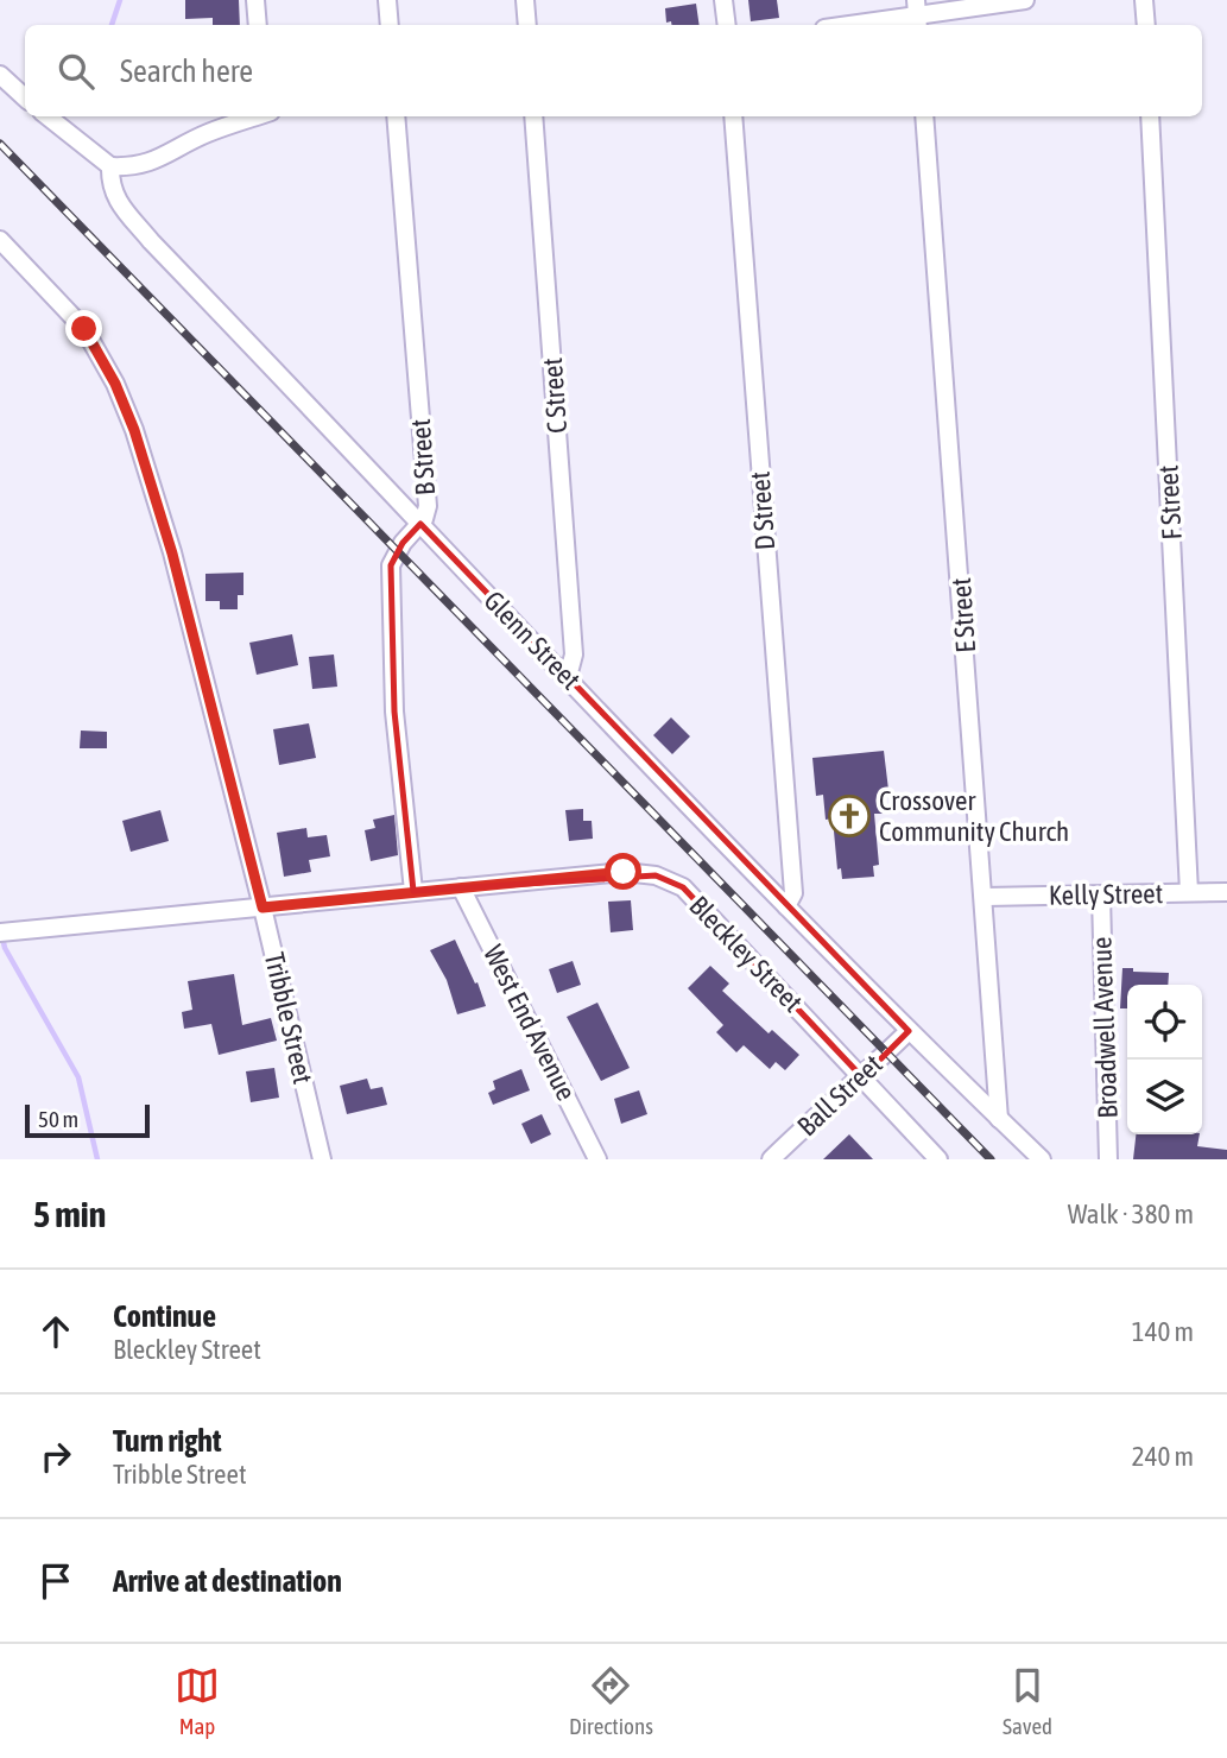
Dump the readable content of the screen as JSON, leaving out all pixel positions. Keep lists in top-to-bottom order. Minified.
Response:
{"streets":{"street":["C Street","B Street","F Street","D Street","E Street","Glenn Street","Kelly Street","Bleckley Street","Tribble Street","West End Avenue","Broadwell Avenue","Ball Street"]},"crossings":[["C Street","Glenn Street"],["B Street","Glenn Street"],["B Street","Bleckley Street"],["F Street","Kelly Street"],["D Street","Glenn Street"],["E Street","Glenn Street"],["E Street","Kelly Street"],["Glenn Street","Ball Street"],["Kelly Street","Broadwell Avenue"],["Bleckley Street","Tribble Street"],["Bleckley Street","West End Avenue"],["Bleckley Street","Ball Street"]],"places":{"church":["Crossover Community Church"]},"scale_bar":"50 m","page":{"search":"Search here","scale":"50 m","heading":["5 min","Walk · 380 m"],"list":[["Continue","Bleckley Street","140 m"],["Turn right","Tribble Street","240 m"],"Arrive at destination"],"nav":["Map","Directions","Saved"]}}
